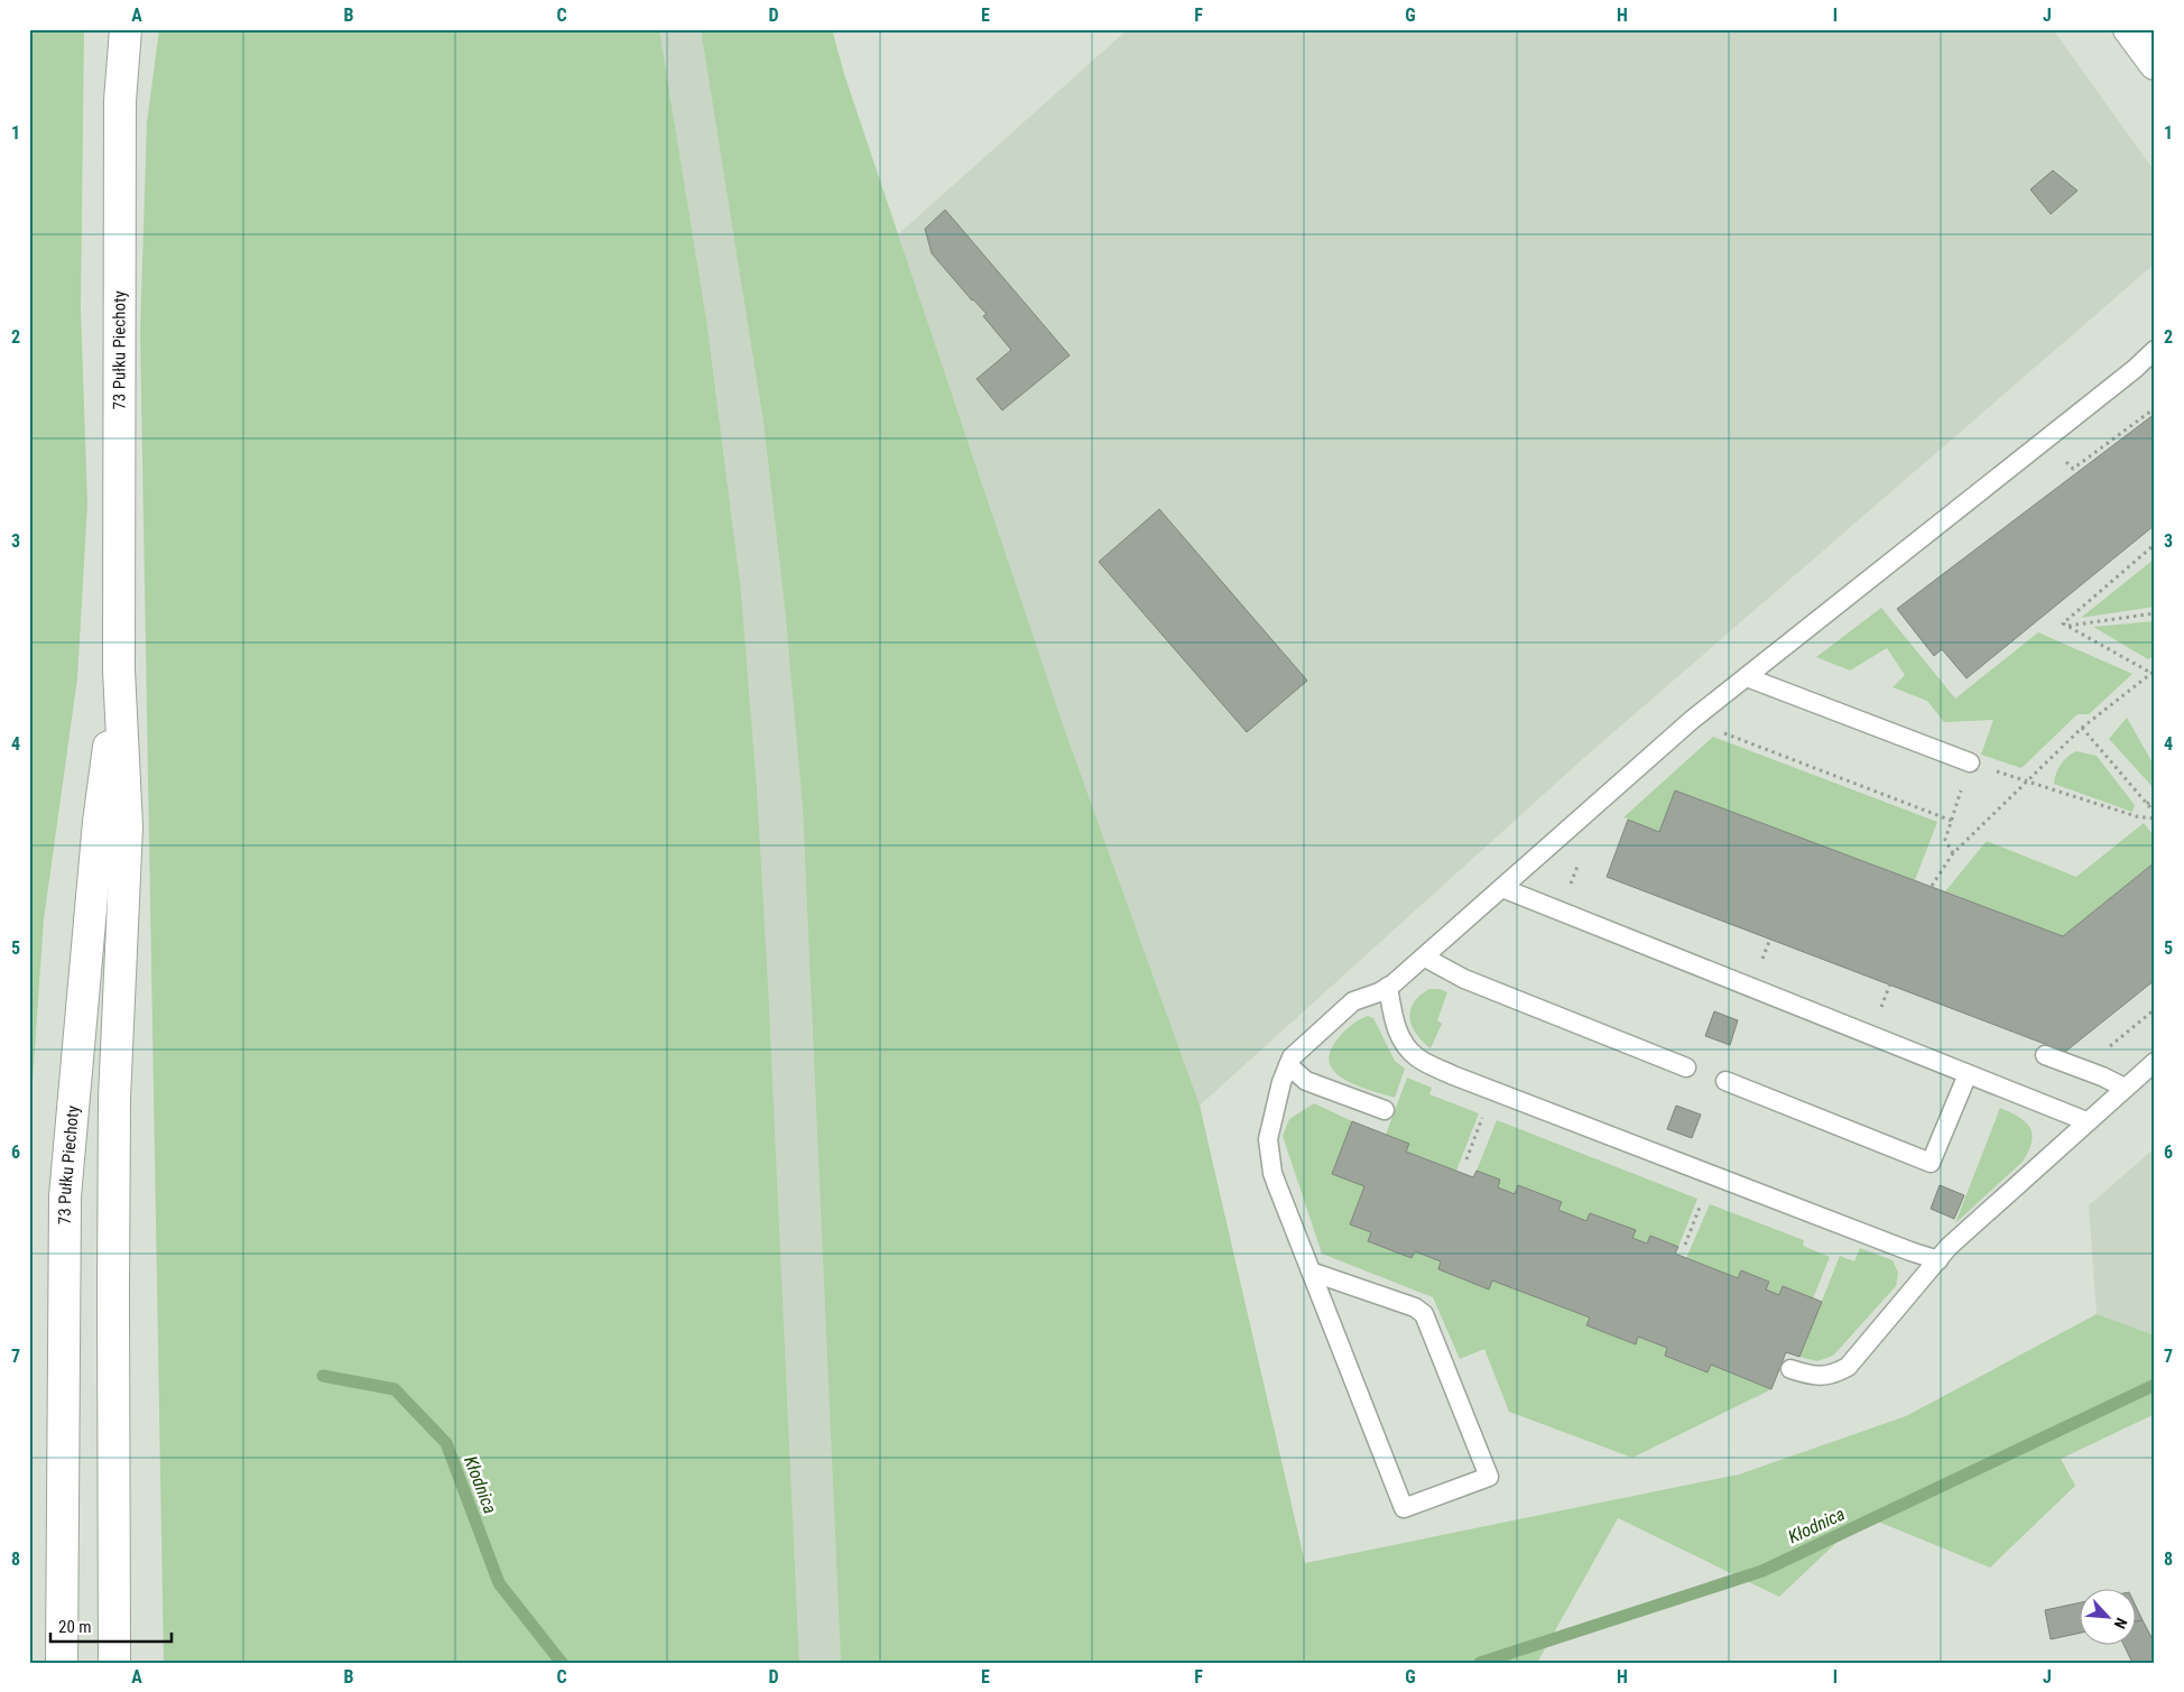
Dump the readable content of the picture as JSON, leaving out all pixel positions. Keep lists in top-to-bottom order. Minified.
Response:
{"streets":{"main road":["73 Pułku Piechoty"]},"water":["Kłodnica"],"scale_bar":"20 m","north":"bottom right","grid":{"columns":["A","B","C","D","E","F","G","H","I","J"],"rows":["1","2","3","4","5","6","7","8"]}}
